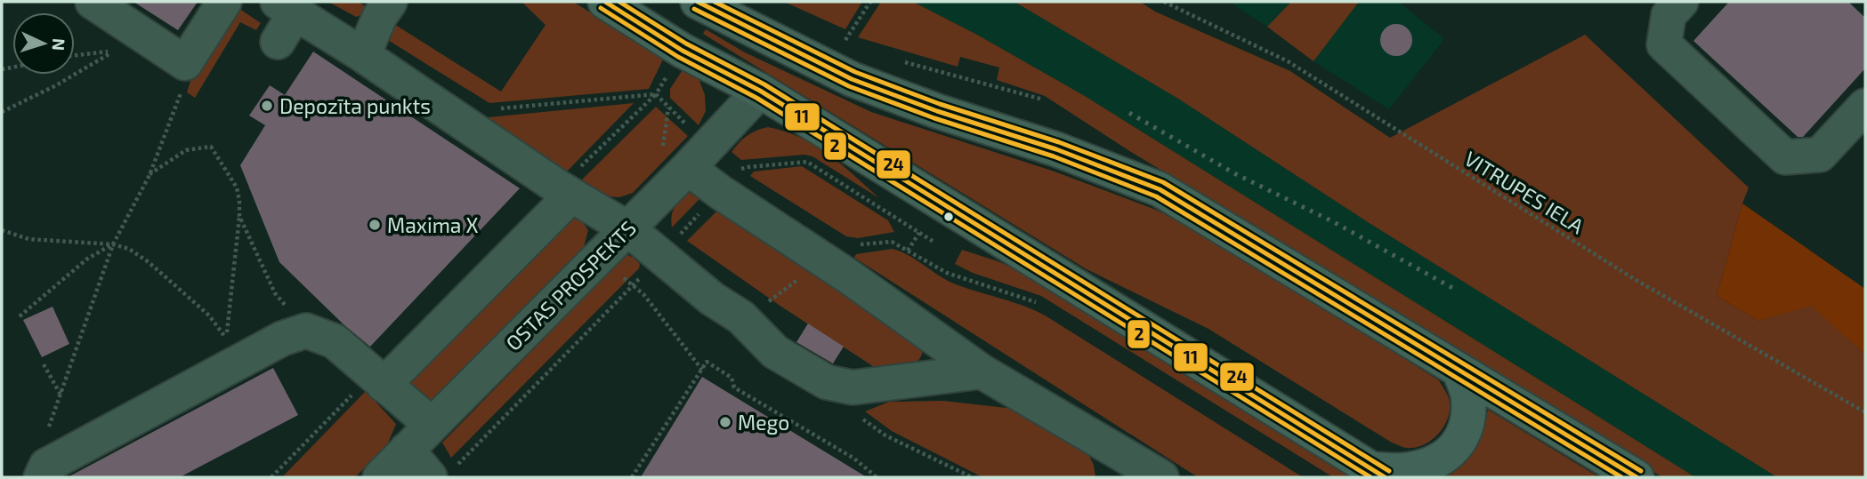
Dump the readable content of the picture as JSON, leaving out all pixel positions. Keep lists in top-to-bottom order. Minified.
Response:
{"streets":{"street":["OSTAS PROSPEKTS"],"path":["VITRUPES IELA"]},"places":["Depozīta punkts","Maxima X","Mego"],"lines":["transit line 11","transit line 24","transit line 2"],"north":"right"}
